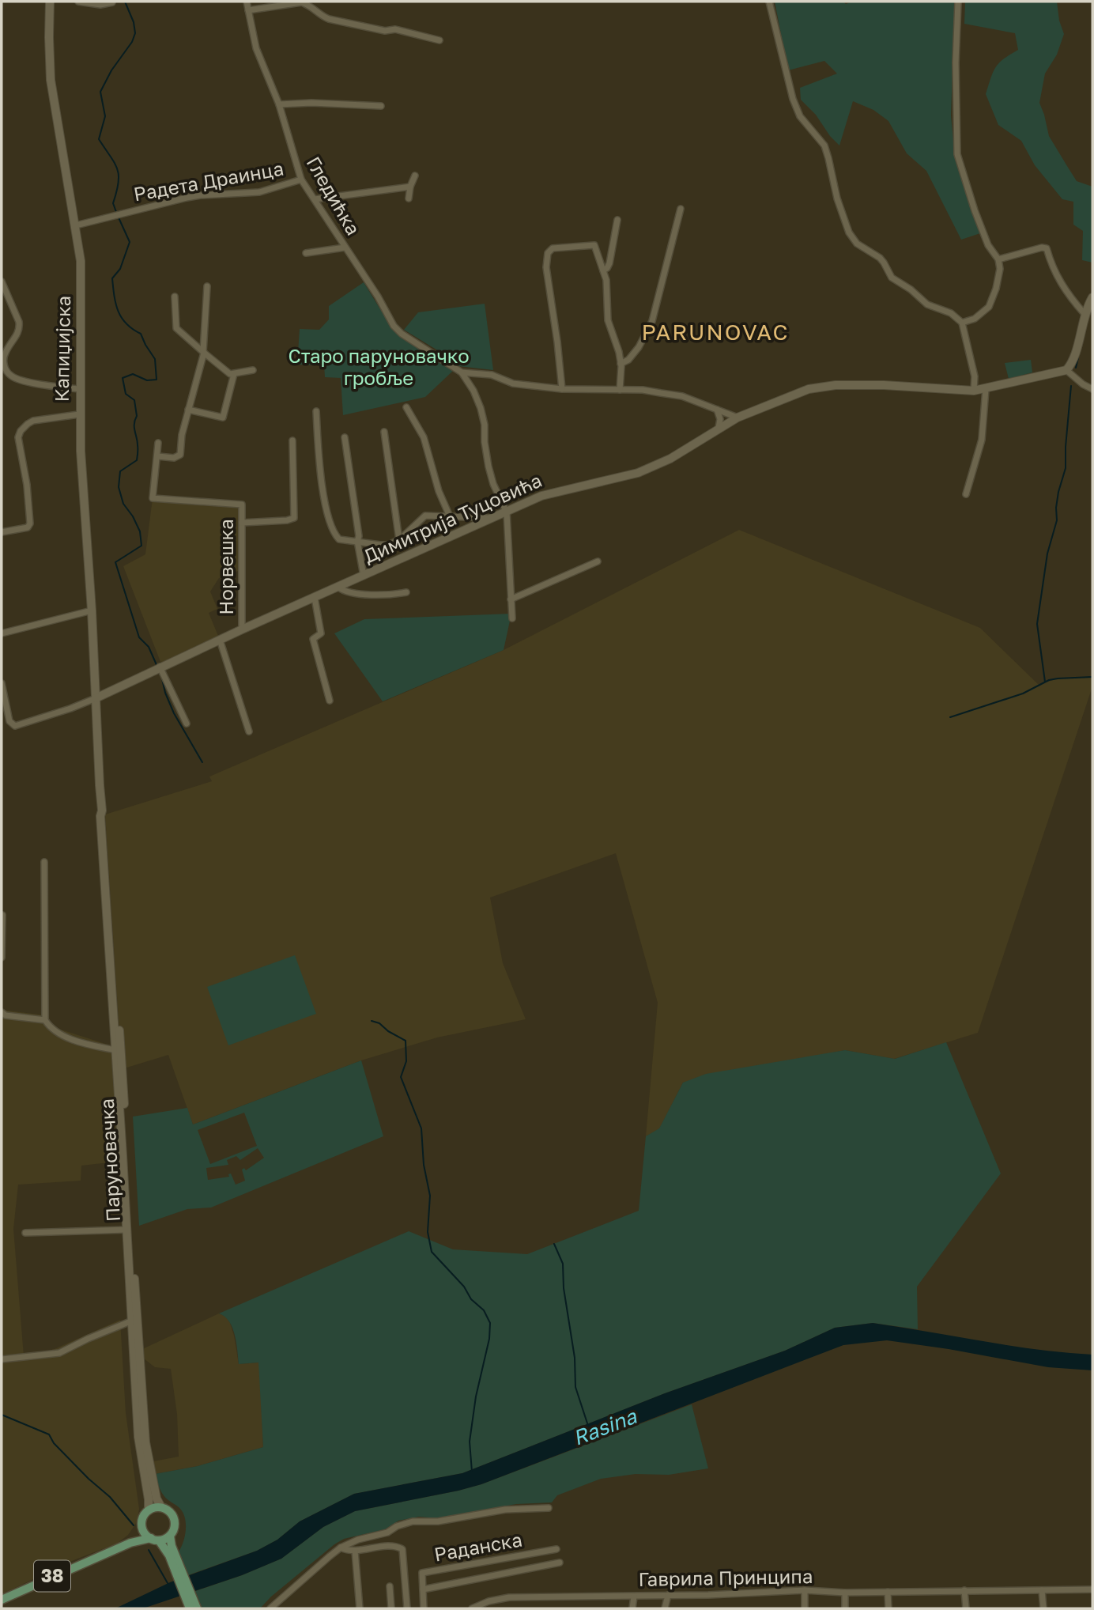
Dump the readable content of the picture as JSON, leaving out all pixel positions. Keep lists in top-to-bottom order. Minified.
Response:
{"streets":{"main road":["Капиџијска","Димитрија Туцовића","Паруновачка","38"],"street":["Радета Драинца","Гледићка","Норвешка","Раданска","Гаврила Принципа"]},"crossings":[["Радета Драинца","Гледићка"],["Радета Драинца","Капиџијска"],["Капиџијска","Димитрија Туцовића"],["Капиџијска","Паруновачка"],["Димитрија Туцовића","Норвешка"],["Димитрија Туцовића","Паруновачка"],["Паруновачка","38"]],"districts":["PARUNOVAC"],"water":["Rasina"],"parks":["Старо паруновачко гробље"]}
